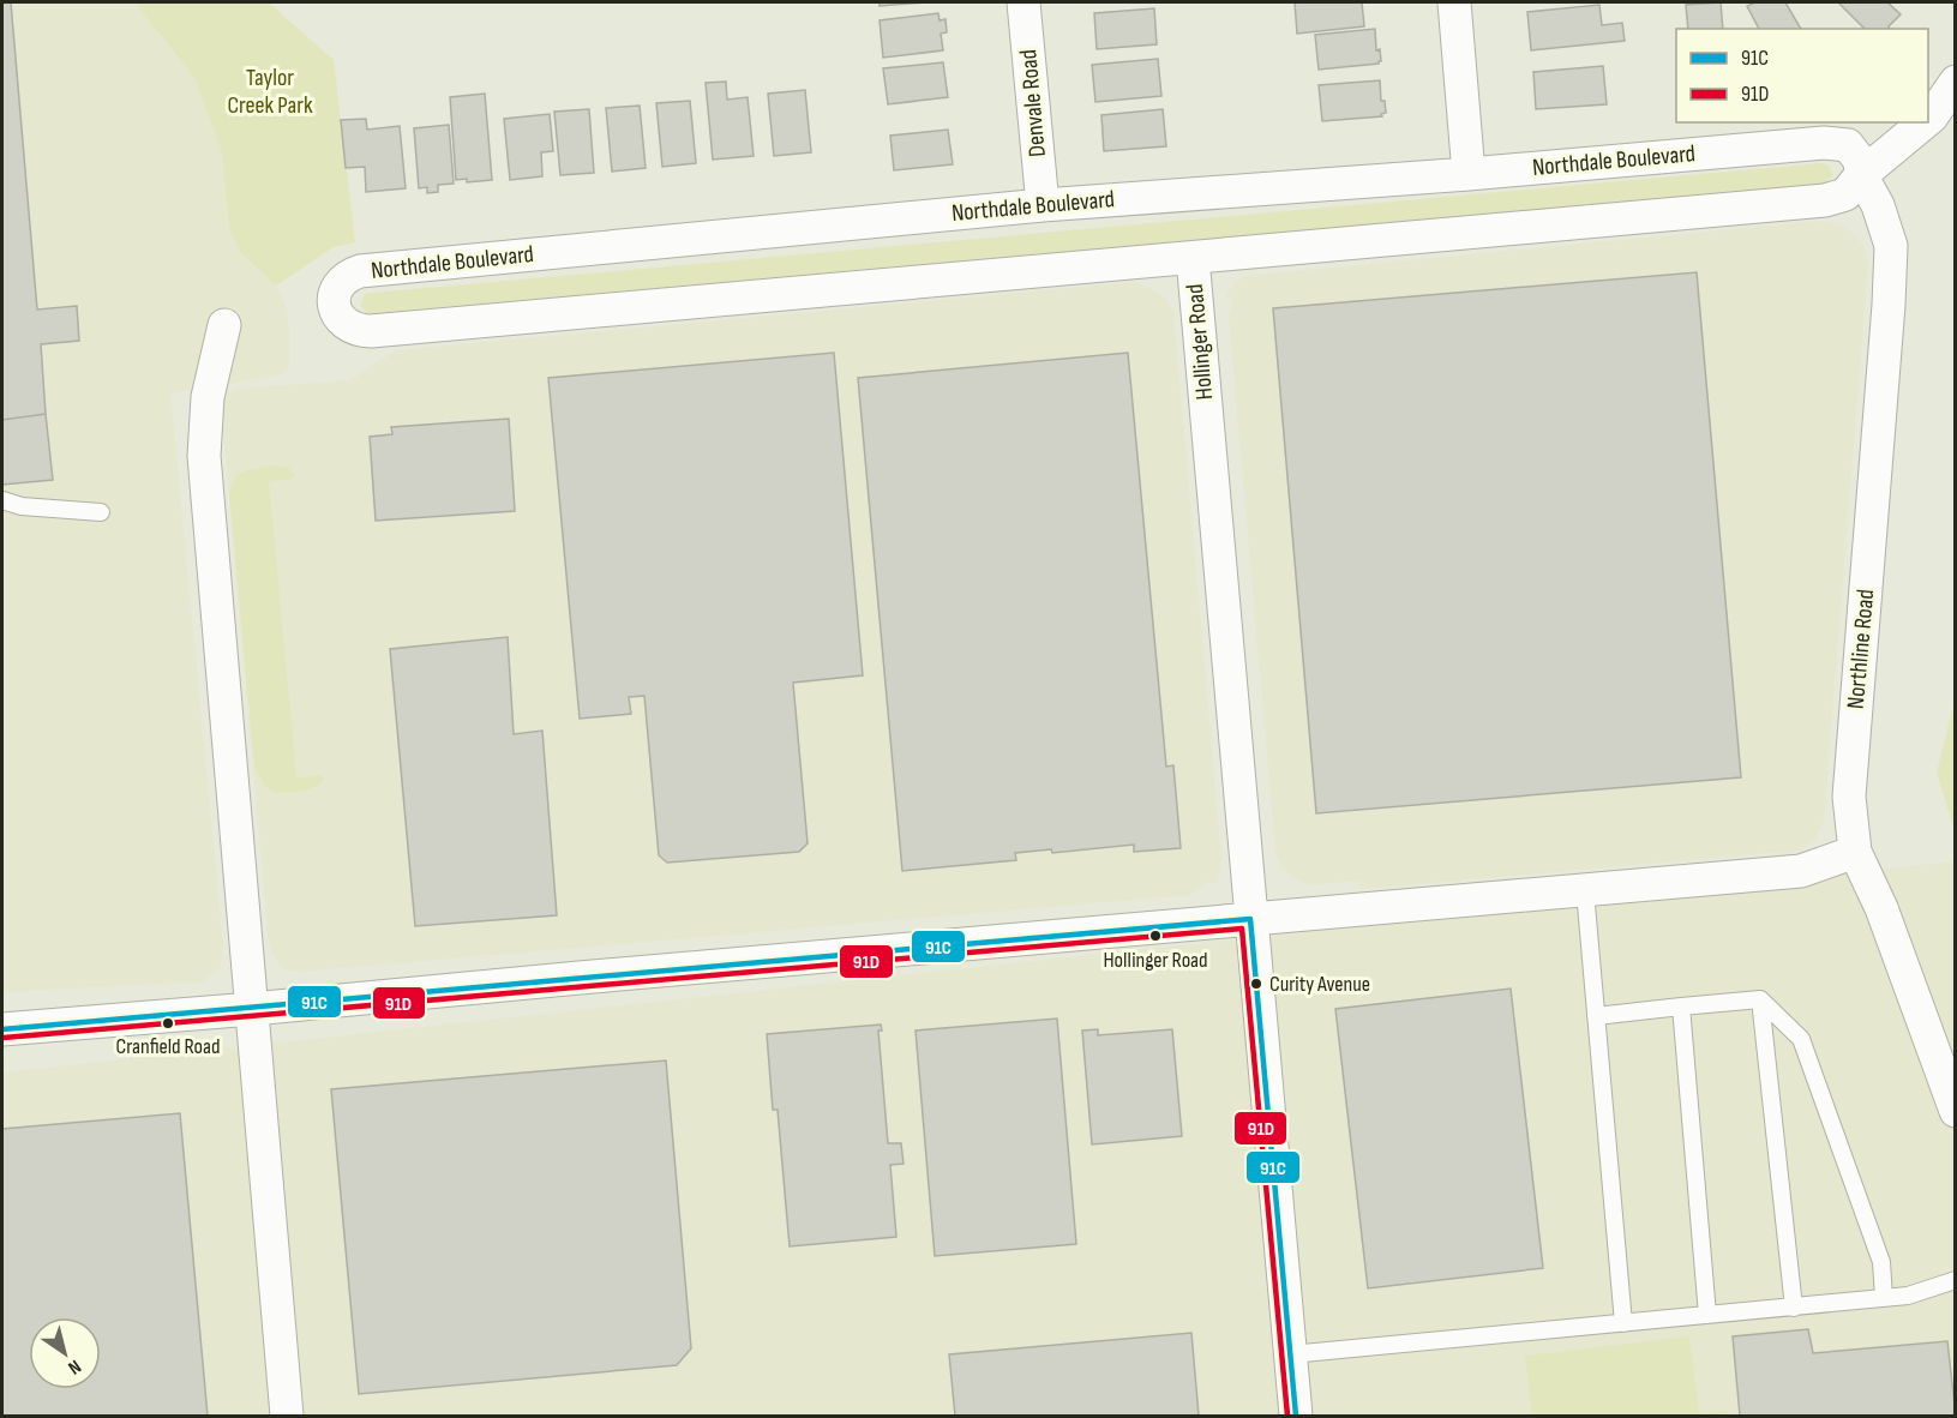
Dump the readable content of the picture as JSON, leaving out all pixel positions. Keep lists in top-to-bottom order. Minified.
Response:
{"streets":{"street":["Denvale Road","Northdale Boulevard","Hollinger Road","Northline Road"]},"crossings":[["Denvale Road","Northdale Boulevard"],["Northdale Boulevard","Hollinger Road"],["Northdale Boulevard","Northline Road"]],"parks":["Taylor Creek Park"],"places":["Hollinger Road","Curity Avenue","Cranfield Road"],"lines":["transit line 91C","transit line 91D"],"legend":["91C","91D"],"north":"bottom right"}
